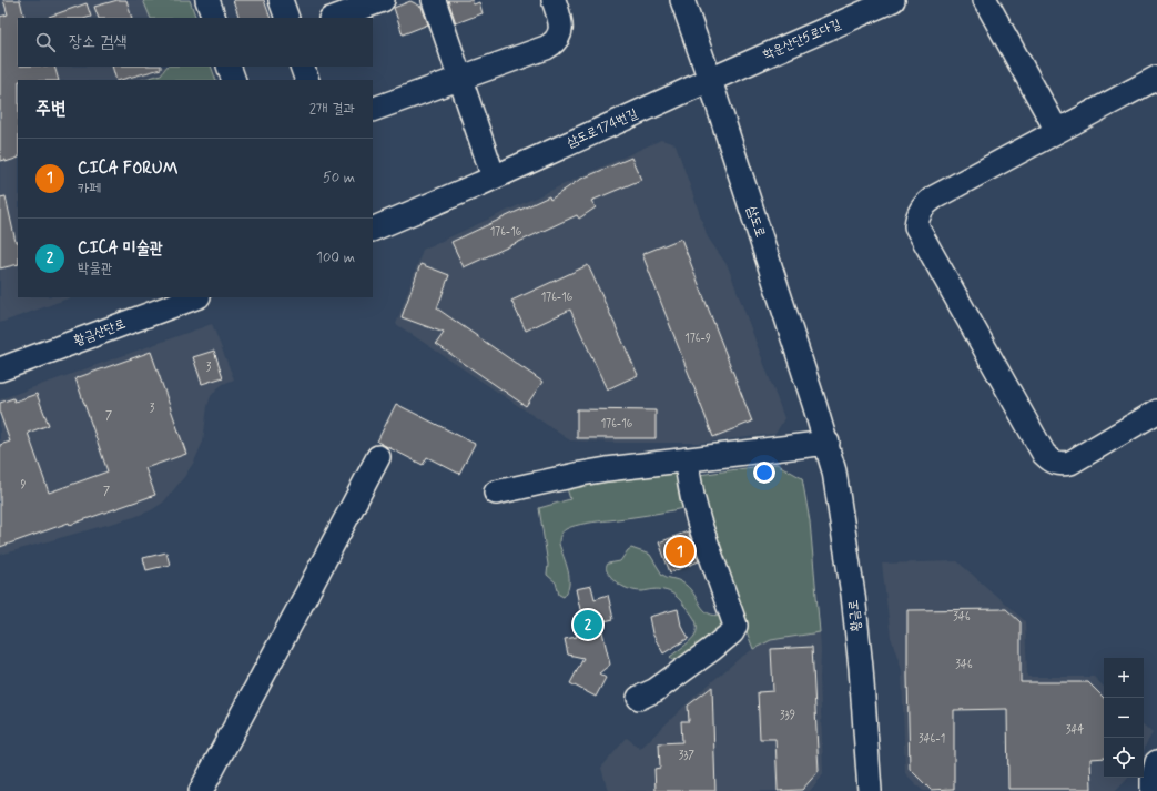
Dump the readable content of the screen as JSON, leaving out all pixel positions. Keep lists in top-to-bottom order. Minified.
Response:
{"streets":{"street":["학운산단5로다길","삼도로174번길","삼도로","황금산단로","황금로"]},"crossings":[["학운산단5로다길","삼도로174번길"],["학운산단5로다길","삼도로"],["삼도로174번길","삼도로"],["삼도로","황금로"]],"house_numbers":["176-16","176-16","176-9","3","3","7","176-16","9","7","346","346","339","344","346-1","337"],"page":{"search":"장소 검색","heading":["주변","2개 결과"],"list":[{"mark":"1","name":"CICA FORUM","note":"카페","value":"50 m"},{"mark":"2","name":"CICA 미술관","note":"박물관","value":"100 m"}],"pins":["1","2"],"map_buttons":["+","−"]}}
